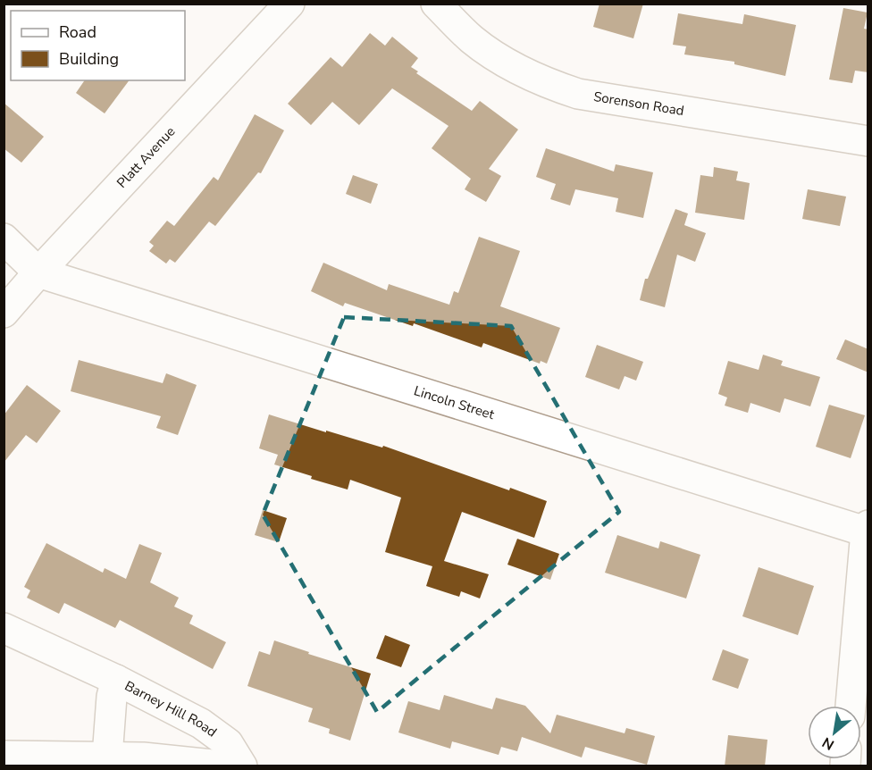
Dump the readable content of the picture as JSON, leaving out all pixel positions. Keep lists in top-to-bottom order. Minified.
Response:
{"streets":{"street":["Sorenson Road","Platt Avenue","Lincoln Street","Barney Hill Road"]},"crossings":[["Platt Avenue","Lincoln Street"]],"legend":["Road","Building"],"north":"bottom left"}
